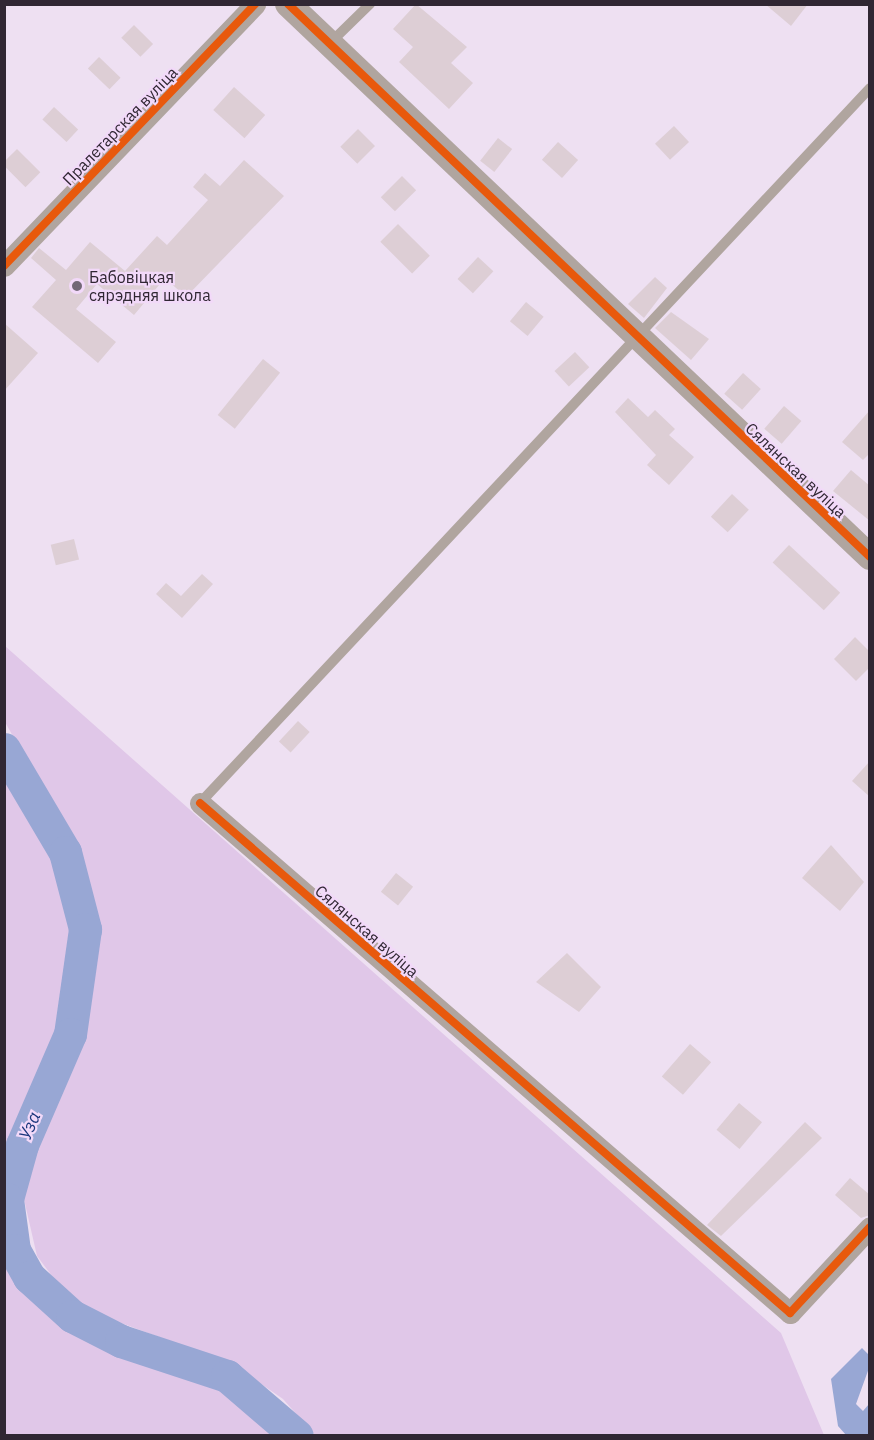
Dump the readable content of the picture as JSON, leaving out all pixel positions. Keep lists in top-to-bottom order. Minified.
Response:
{"streets":{"street":["Пралетарская вуліца","Сялянская вуліца"]},"water":["Уза"],"places":["Бабовіцкая сярэдняя школа"]}
